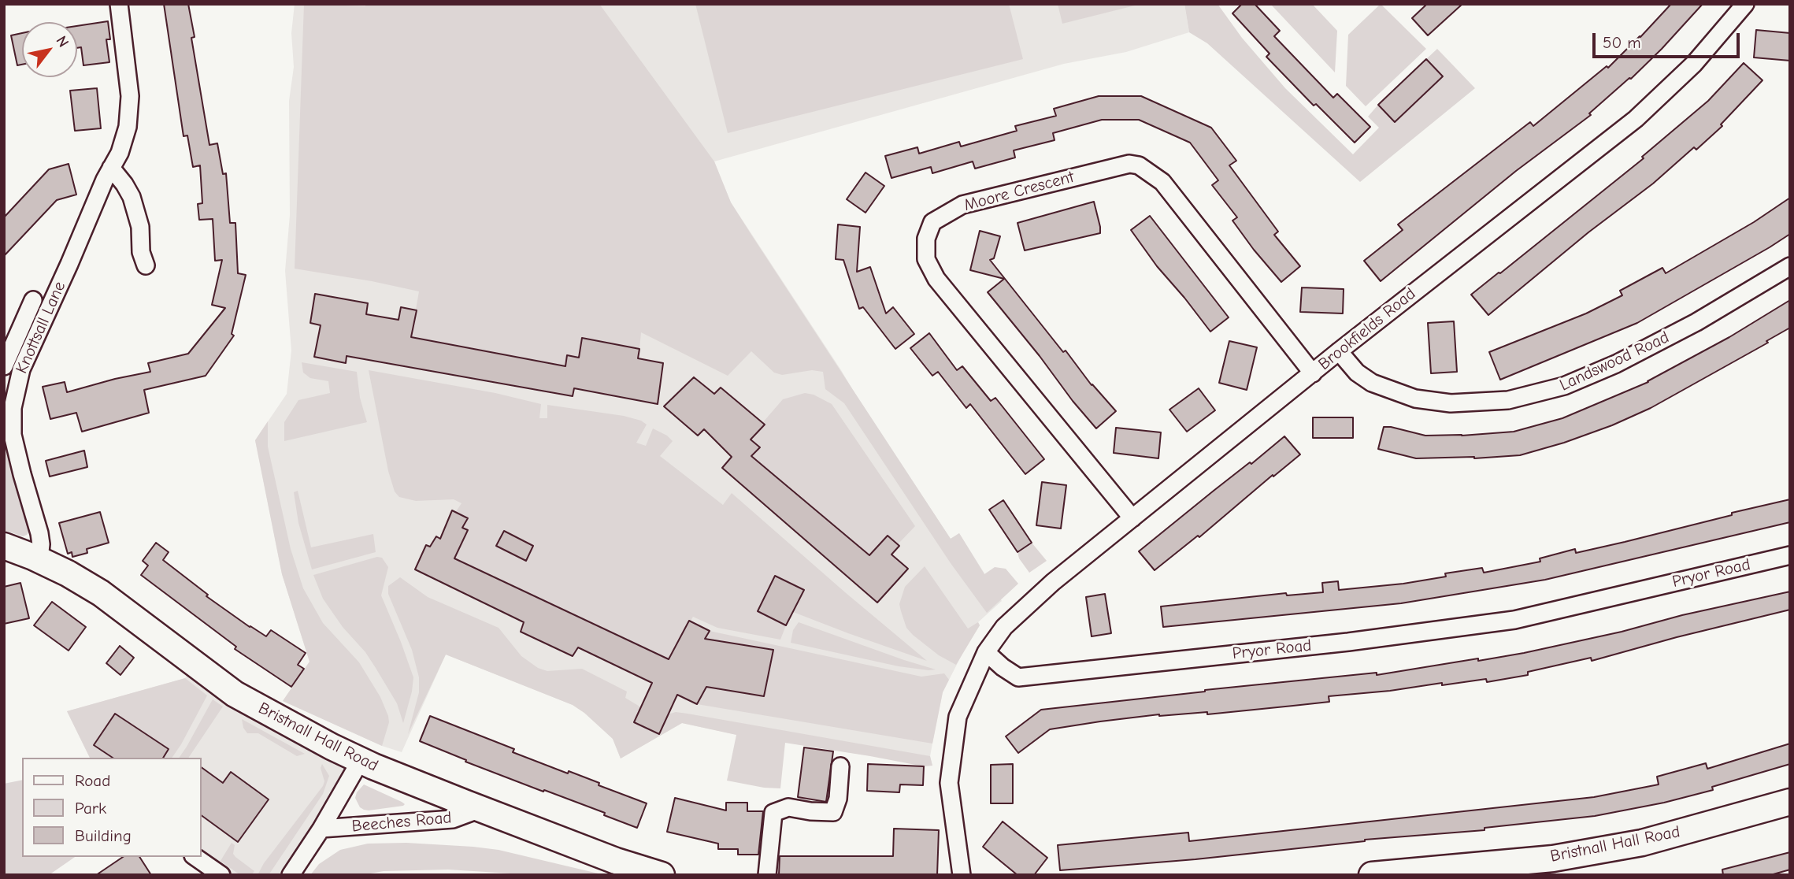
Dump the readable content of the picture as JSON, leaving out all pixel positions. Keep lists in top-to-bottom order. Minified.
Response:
{"streets":{"street":["Moore Crescent","Knottsall Lane","Brookfields Road","Landswood Road","Pryor Road","Bristnall Hall Road","Beeches Road"]},"crossings":[["Moore Crescent","Brookfields Road"],["Knottsall Lane","Bristnall Hall Road"],["Brookfields Road","Landswood Road"],["Brookfields Road","Pryor Road"],["Bristnall Hall Road","Beeches Road"]],"legend":["Road","Park","Building"],"scale_bar":"50 m","north":"top right"}
